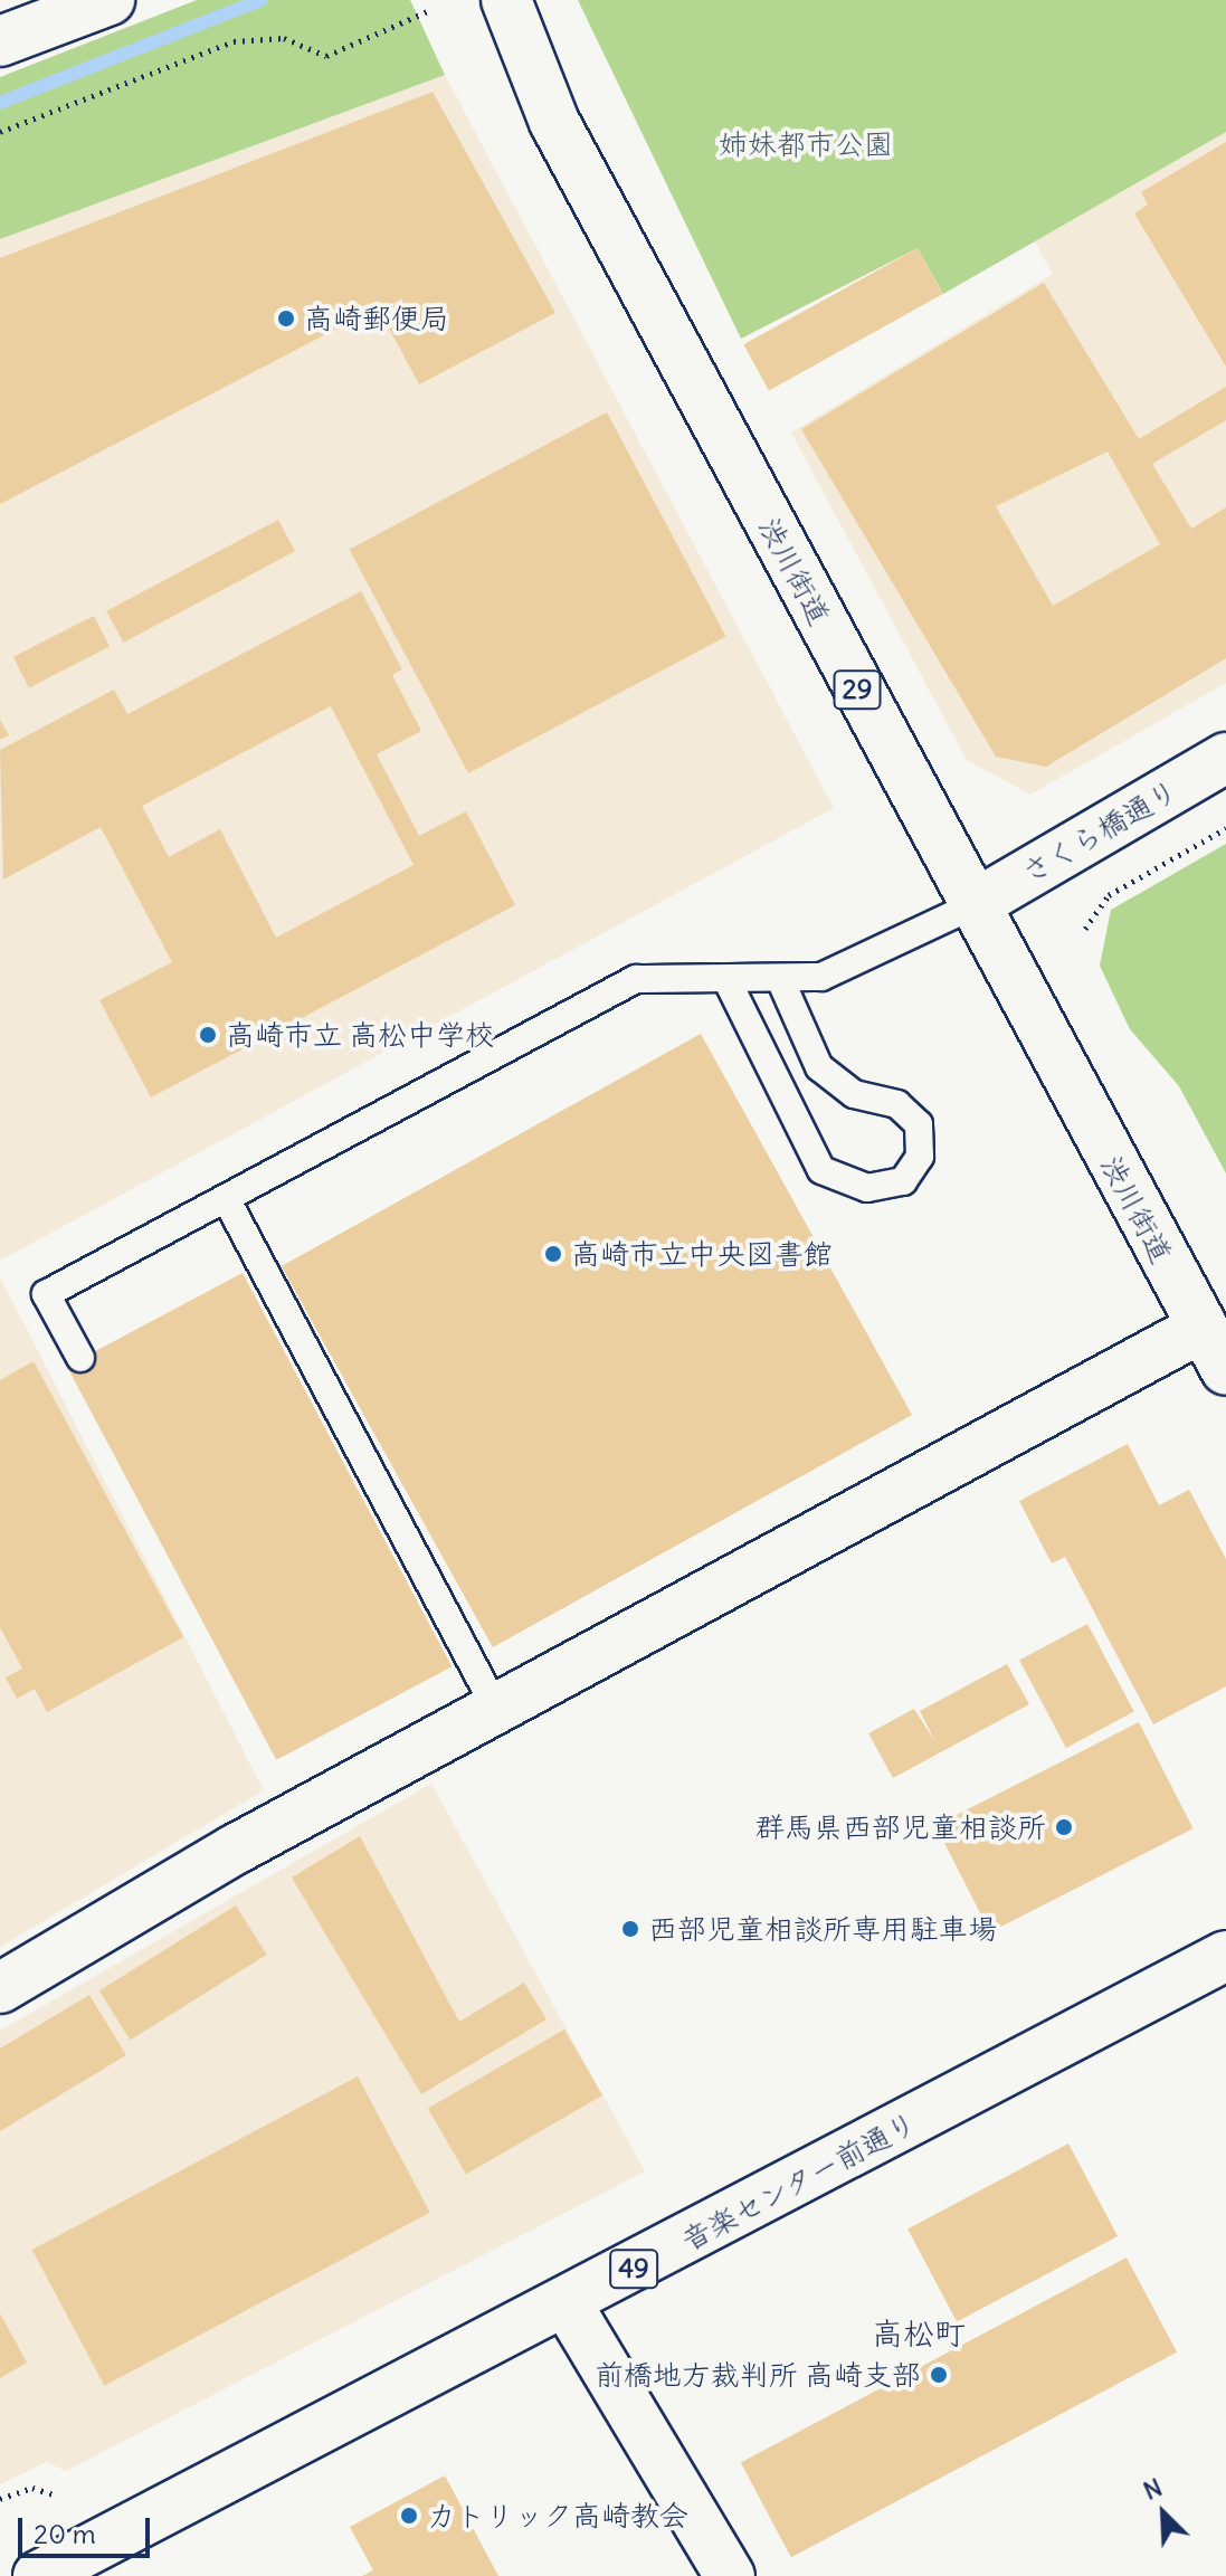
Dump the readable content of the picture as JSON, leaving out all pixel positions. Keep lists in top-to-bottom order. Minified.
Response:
{"streets":{"main road":["渋川街道","29","さくら橋通り","音楽センター前通り","49"]},"crossings":[["渋川街道","さくら橋通り"]],"districts":["高松町"],"parks":["姉妹都市公園"],"places":["高崎郵便局","高崎市立 高松中学校","高崎市立中央図書館","群馬県西部児童相談所","西部児童相談所専用駐車場","前橋地方裁判所 高崎支部","カトリック高崎教会"],"scale_bar":"20 m","north":"top left"}
